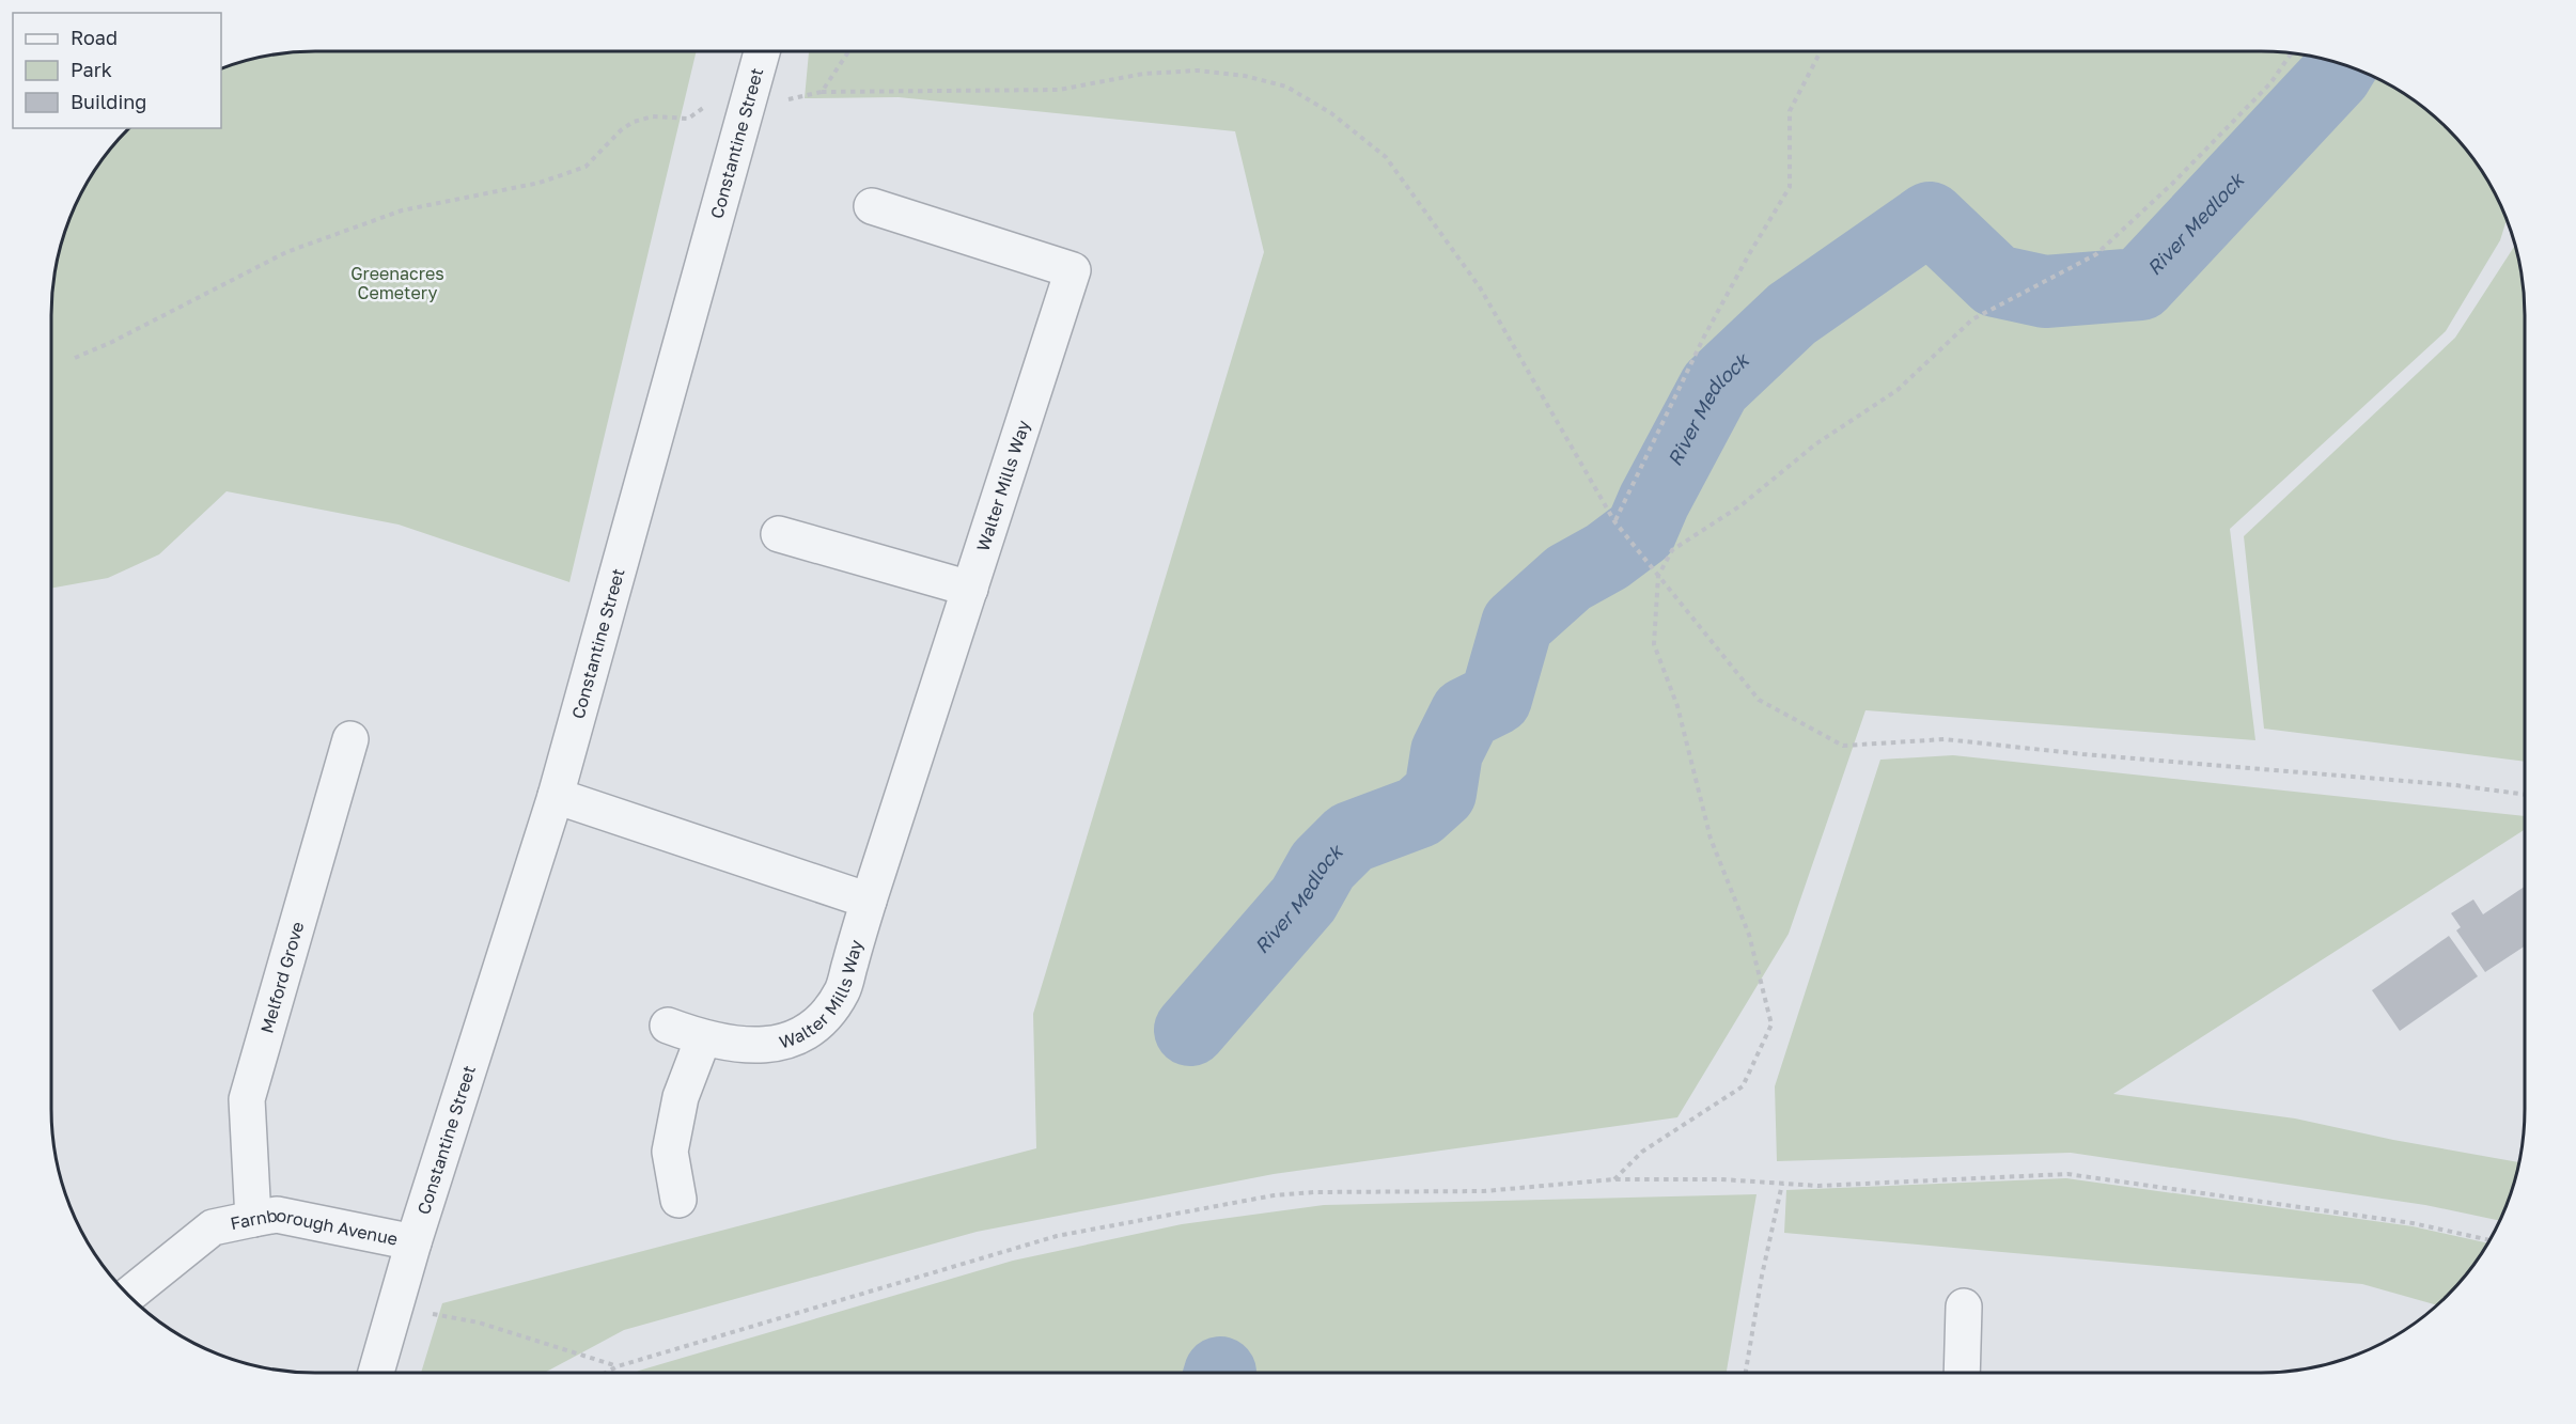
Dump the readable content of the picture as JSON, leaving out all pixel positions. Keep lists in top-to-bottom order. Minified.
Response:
{"streets":{"street":["Constantine Street","Walter Mills Way","Melford Grove","Farnborough Avenue"]},"crossings":[["Constantine Street","Farnborough Avenue"],["Melford Grove","Farnborough Avenue"]],"water":["River Medlock"],"parks":["Greenacres Cemetery"],"legend":["Road","Park","Building"]}
